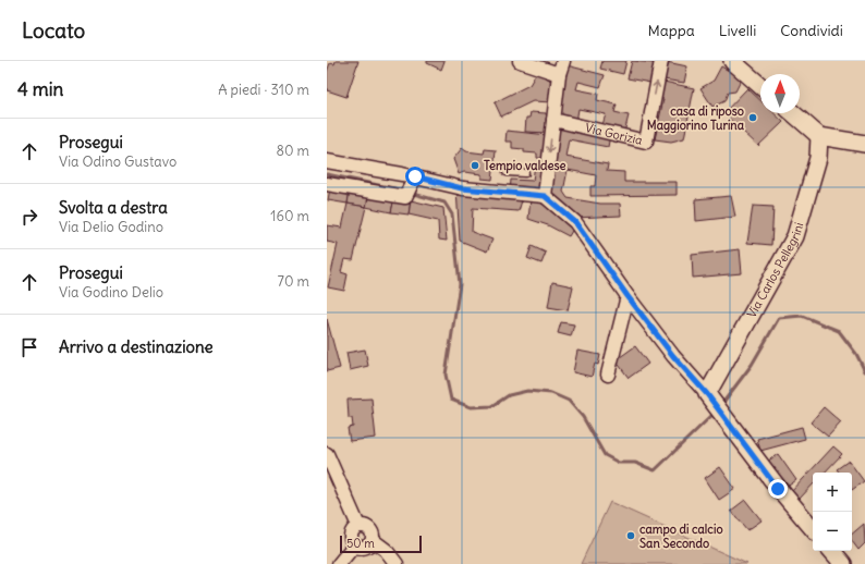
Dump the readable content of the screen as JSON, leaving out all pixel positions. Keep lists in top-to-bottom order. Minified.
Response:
{"streets":{"street":["Via Gorizia","Via Carlos Pellegrini"]},"places":["casa di riposo Maggiorino Turina","Tempio valdese","campo di calcio San Secondo"],"scale_bar":"50 m","north":"top","page":{"header":"Locato","nav":["Mappa","Livelli","Condividi"],"heading":["4 min","A piedi · 310 m"],"list":[["Prosegui","Via Odino Gustavo","80 m"],["Svolta a destra","Via Delio Godino","160 m"],["Prosegui","Via Godino Delio","70 m"],"Arrivo a destinazione"],"map_buttons":["+","−"],"scale":"50 m"}}
